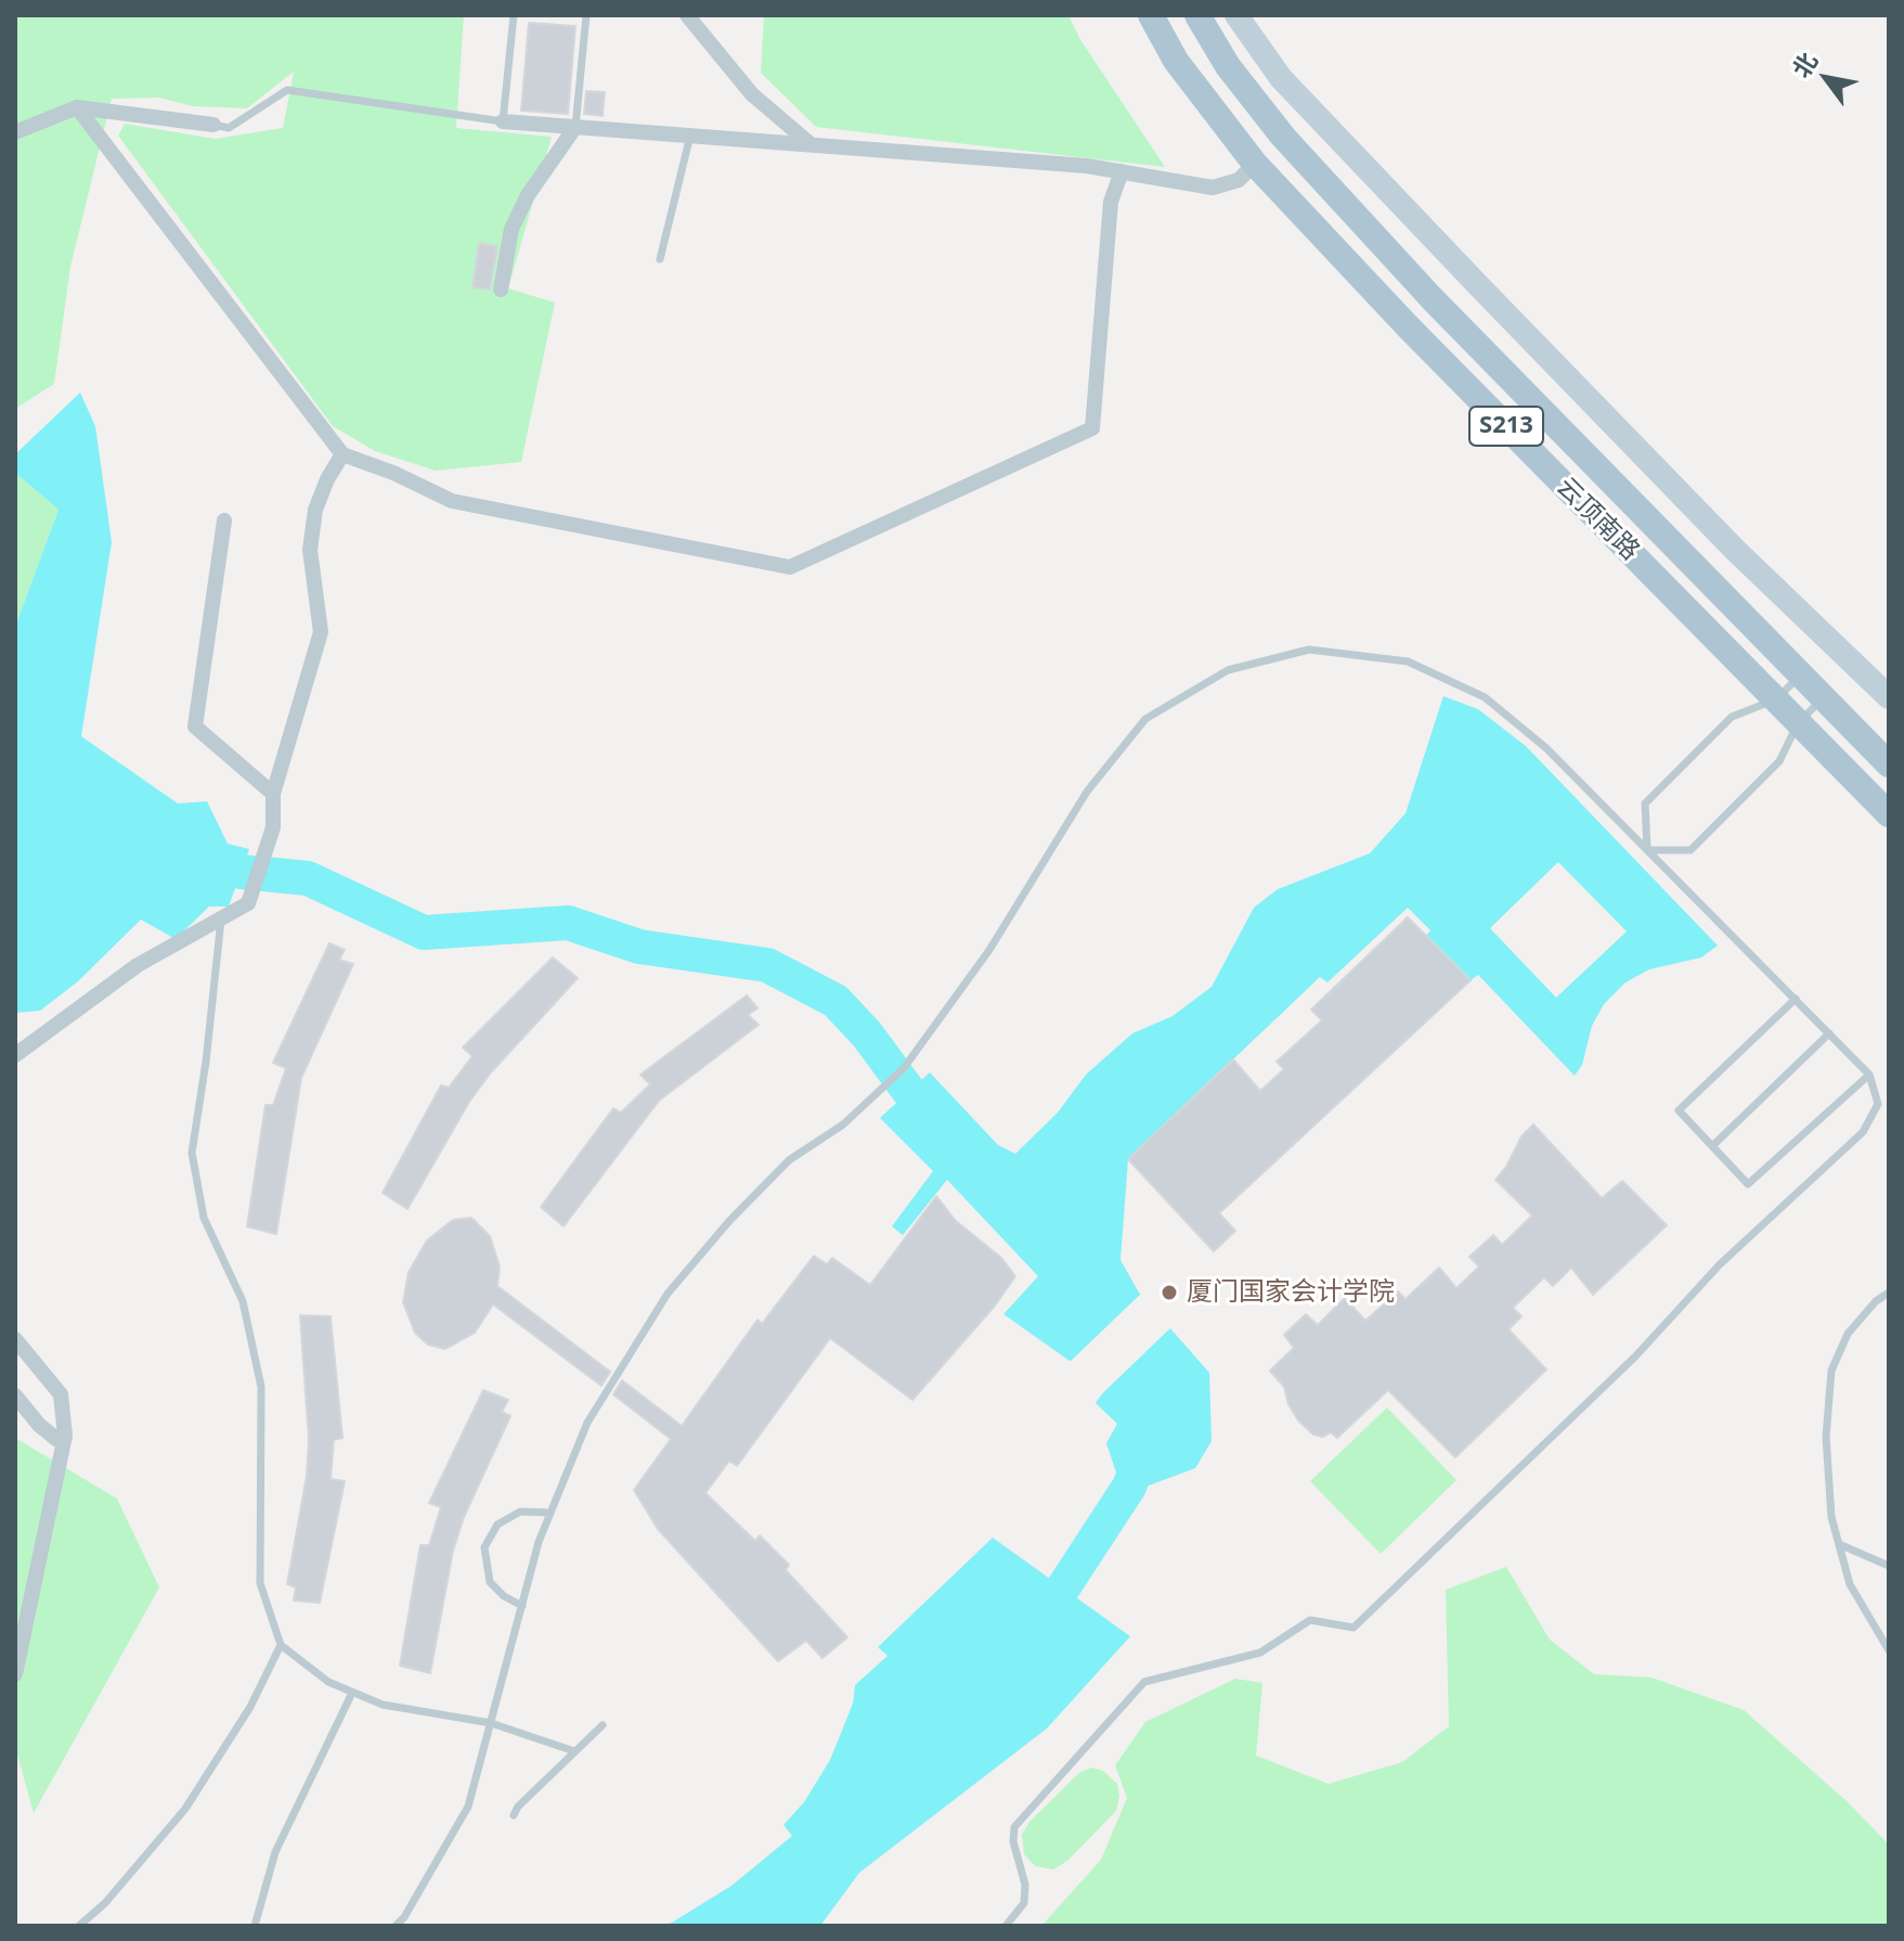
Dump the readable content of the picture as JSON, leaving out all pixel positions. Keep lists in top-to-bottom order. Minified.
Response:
{"streets":{"main road":["S213","云顶南路"]},"places":["厦门国家会计学院"],"north":"top left"}
